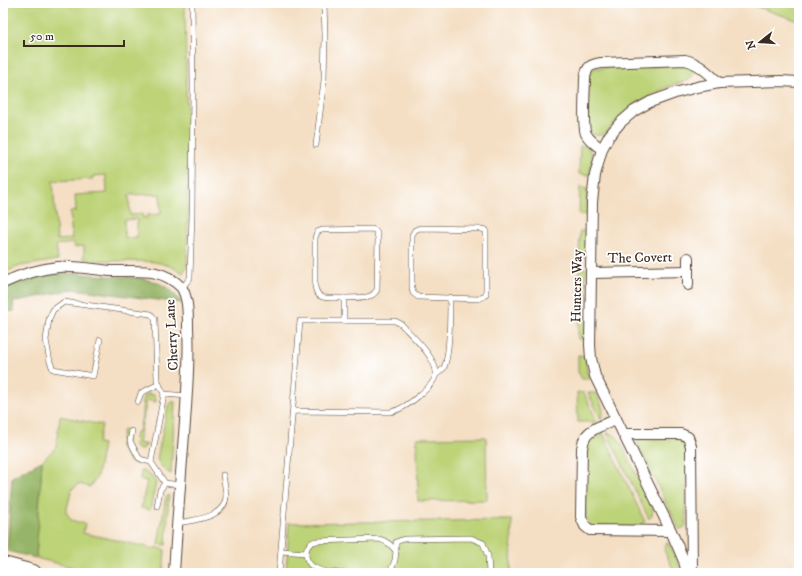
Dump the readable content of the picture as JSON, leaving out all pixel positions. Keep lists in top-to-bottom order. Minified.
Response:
{"streets":{"street":["The Covert","Hunters Way","Cherry Lane"]},"crossings":[["The Covert","Hunters Way"]],"scale_bar":"50 m","north":"left"}
